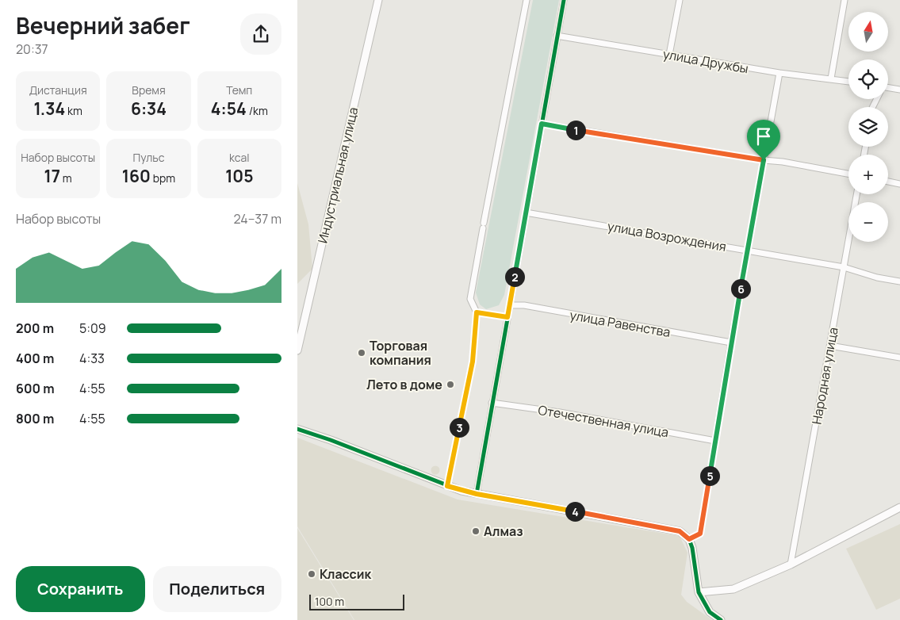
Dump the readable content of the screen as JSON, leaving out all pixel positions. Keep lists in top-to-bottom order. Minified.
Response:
{"streets":{"street":["улица Дружбы","Индустриальная улица","улица Возрождения","улица Равенства","Народная улица","Отечественная улица"]},"crossings":[["улица Возрождения","Народная улица"]],"places":["Торговая компания","Лето в доме","Алмаз","Классик"],"scale_bar":"100 m","north":"top","page":{"heading":["Вечерний забег","20:37"],"map_buttons":["+","−"],"stats":[["Дистанция","1.34 km"],["Время","6:34"],["Темп","4:54 /km"],["Набор высоты","17 m"],["Пульс","160 bpm"],["kcal","105"]],"pins":["1","2","6","3","5","4"],"chart":["Набор высоты","24–37 m"],"list":[{"name":"200 m","note":"5:09"},{"name":"400 m","note":"4:33"},{"name":"600 m","note":"4:55"},{"name":"800 m","note":"4:55"}],"buttons":["Сохранить","Поделиться"],"scale":"100 m"}}
